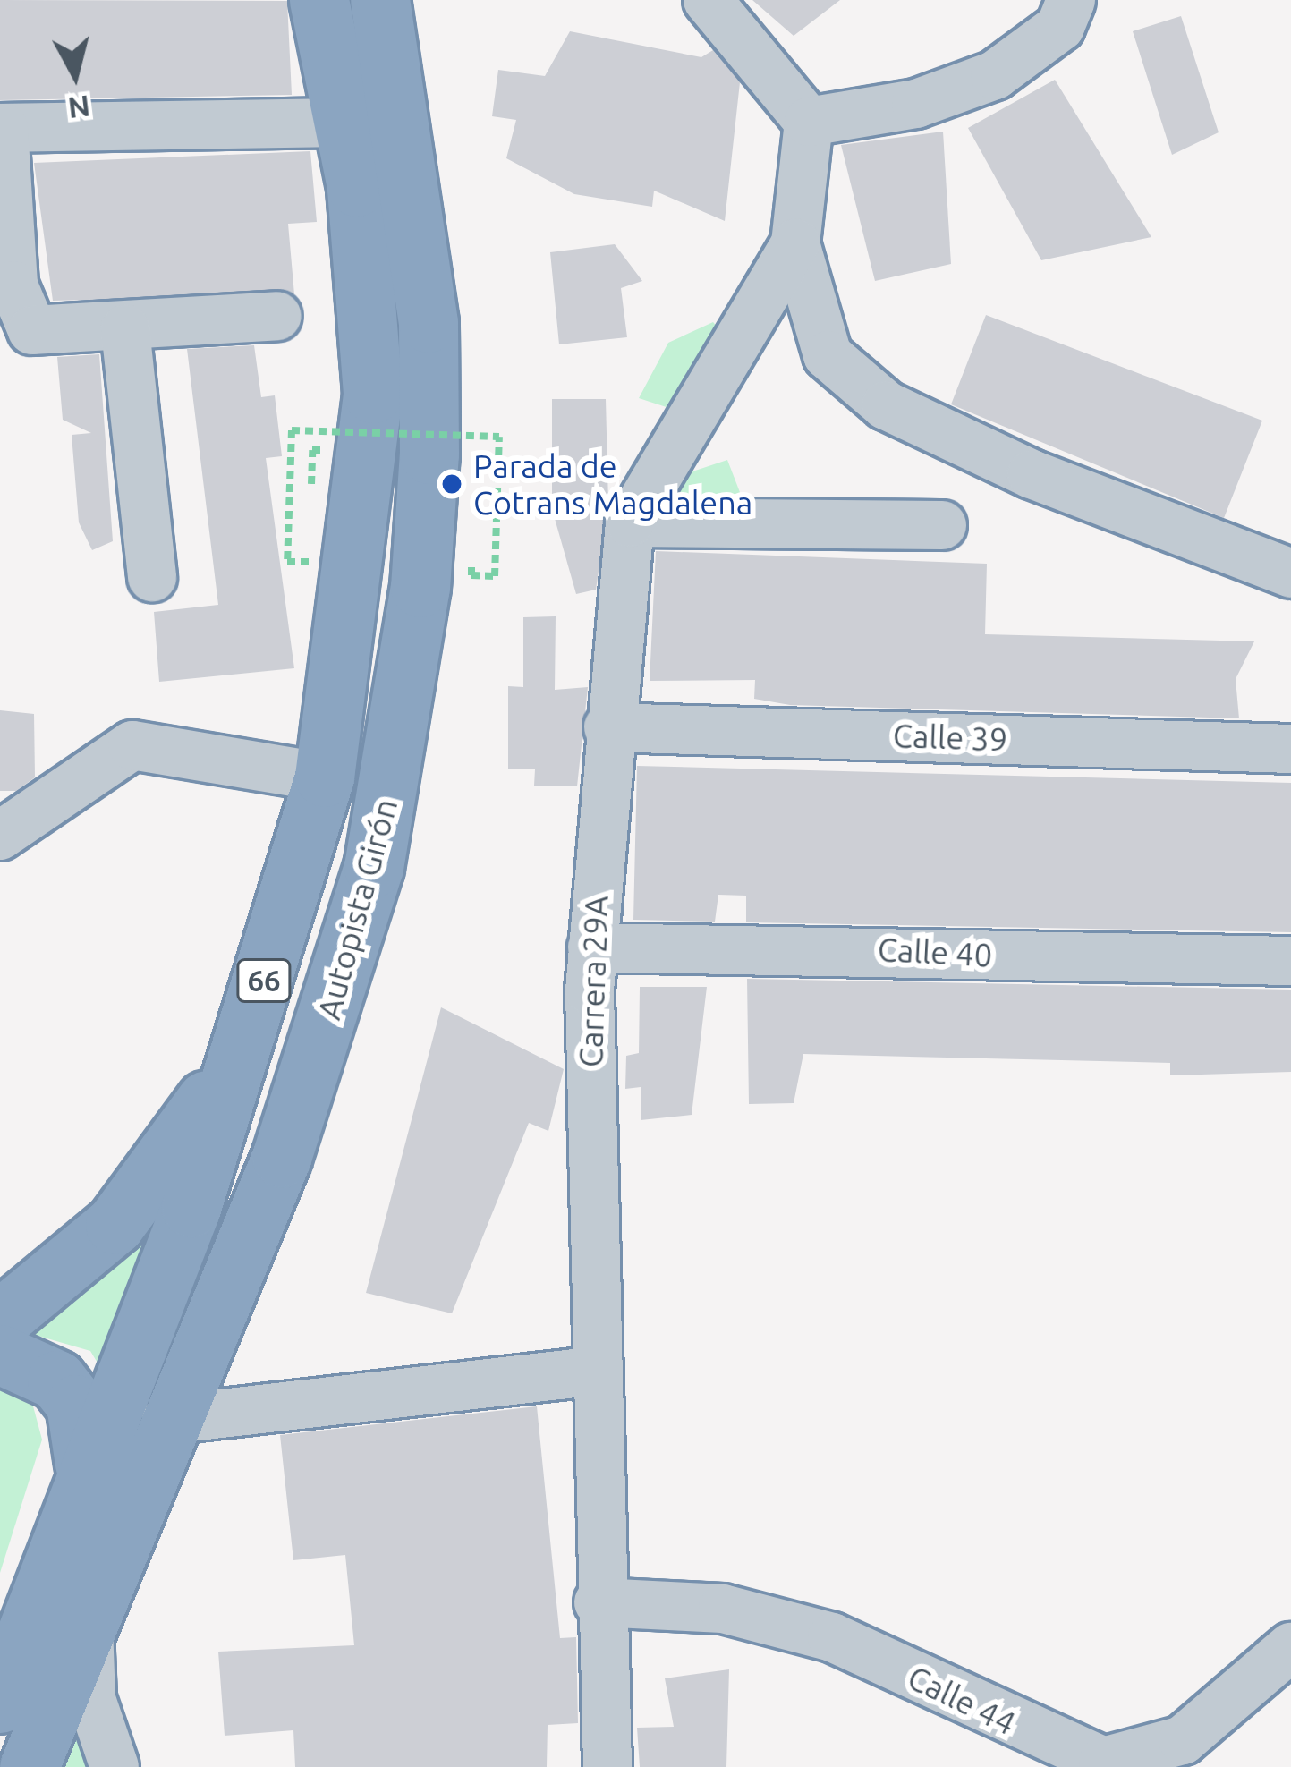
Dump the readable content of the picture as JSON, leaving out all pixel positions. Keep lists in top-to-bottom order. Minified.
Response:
{"streets":{"highway":["Autopista Girón","66"],"street":["Calle 39","Calle 40","Carrera 29A","Calle 44"]},"crossings":[["Calle 39","Carrera 29A"],["Calle 40","Carrera 29A"],["Carrera 29A","Calle 44"]],"places":["Parada de Cotrans Magdalena"],"north":"bottom"}
